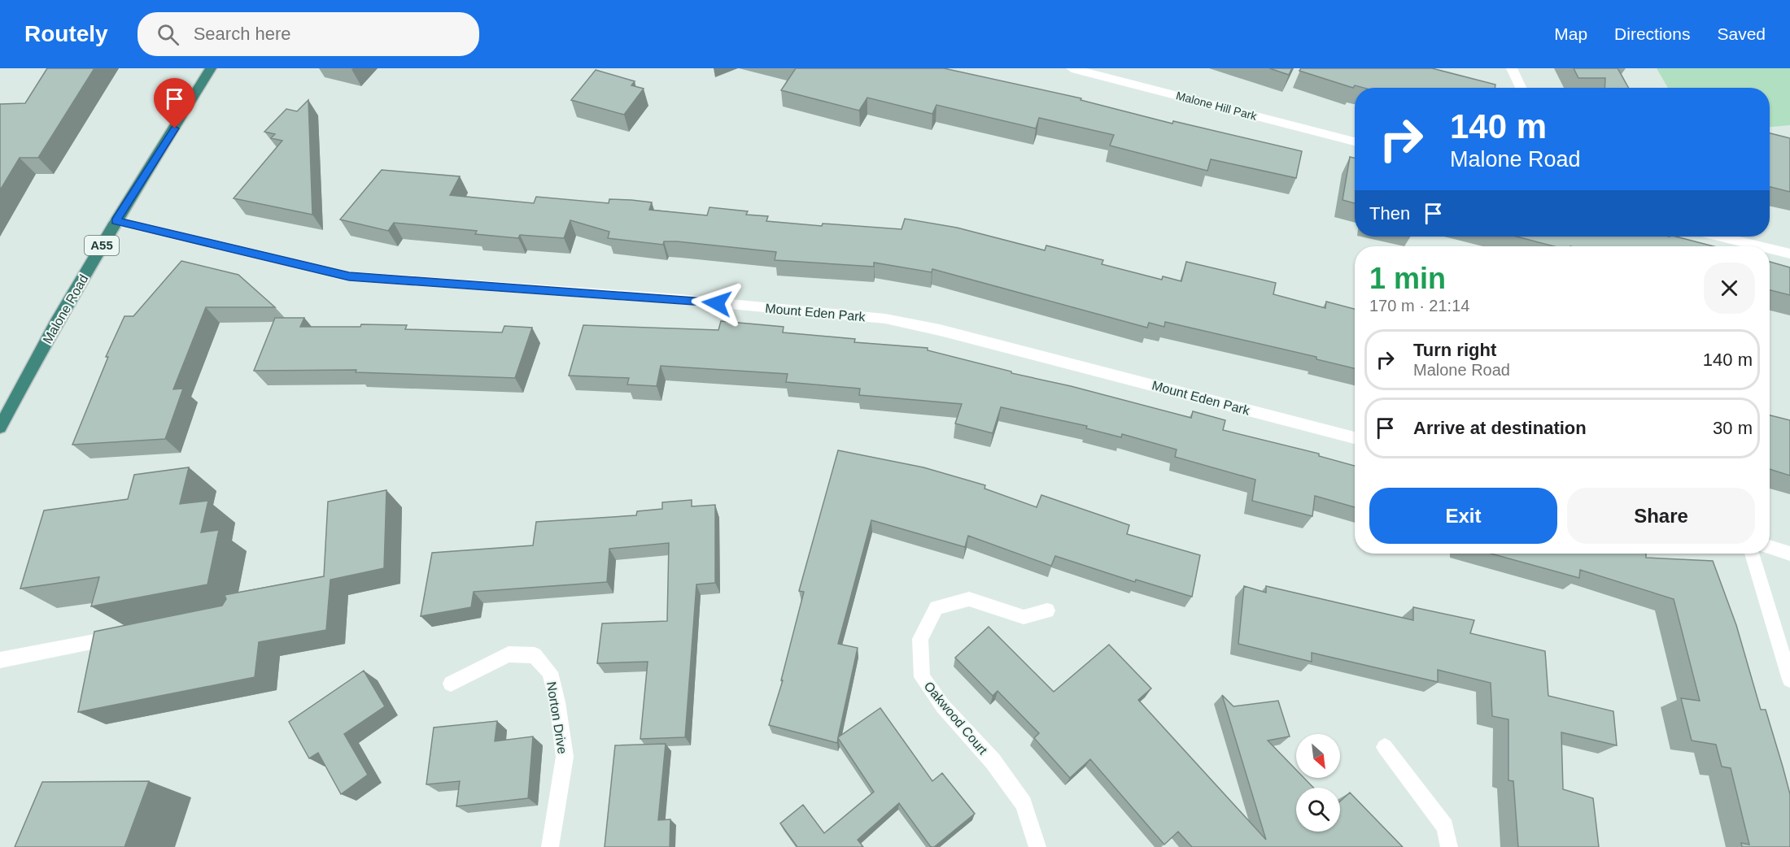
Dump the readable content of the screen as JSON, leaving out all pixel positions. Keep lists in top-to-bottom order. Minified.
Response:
{"streets":{"highway":["A55","Malone Road"],"street":["Malone Hill Park","Mount Eden Park","Norton Drive","Oakwood Court"]},"crossings":[["Malone Road","Mount Eden Park"]],"north":"bottom right","page":{"header":"Routely","search":"Search here","nav":["Map","Directions","Saved"],"turn":["140 m","Malone Road"],"then":"Then","heading":["1 min","170 m · 21:14"],"list":[{"name":"Turn right","note":"Malone Road","value":"140 m"},{"name":"Arrive at destination","value":"30 m"}],"buttons":["Exit","Share"]}}
